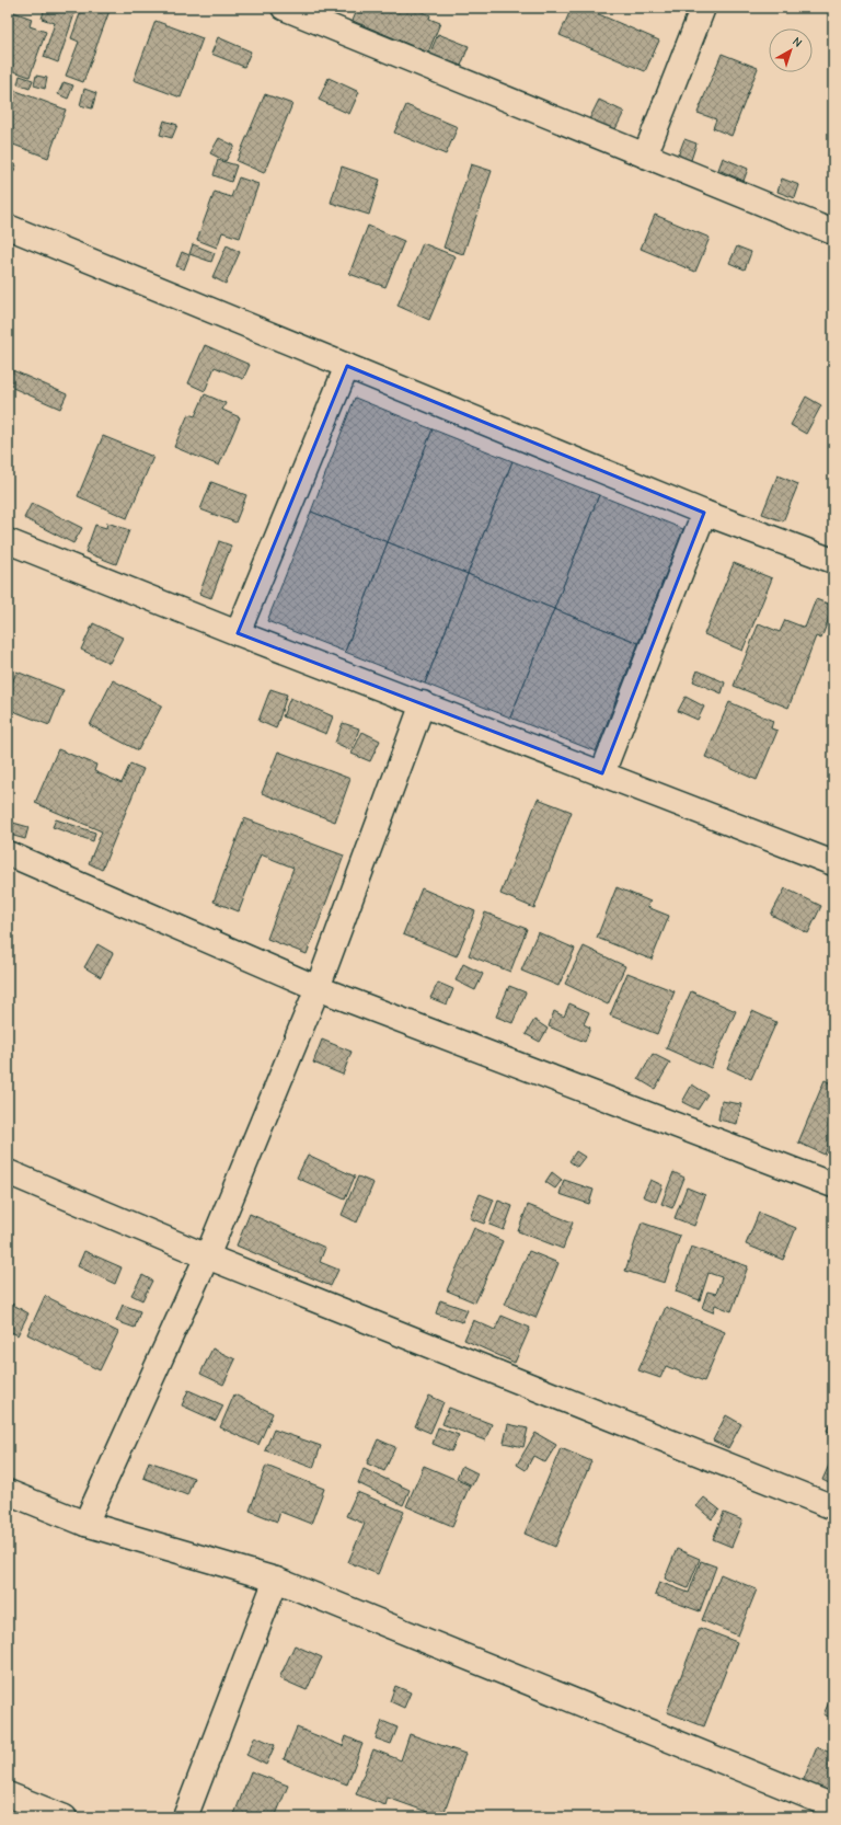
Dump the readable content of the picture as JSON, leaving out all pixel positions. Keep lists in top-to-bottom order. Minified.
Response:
{"north":"top right"}
